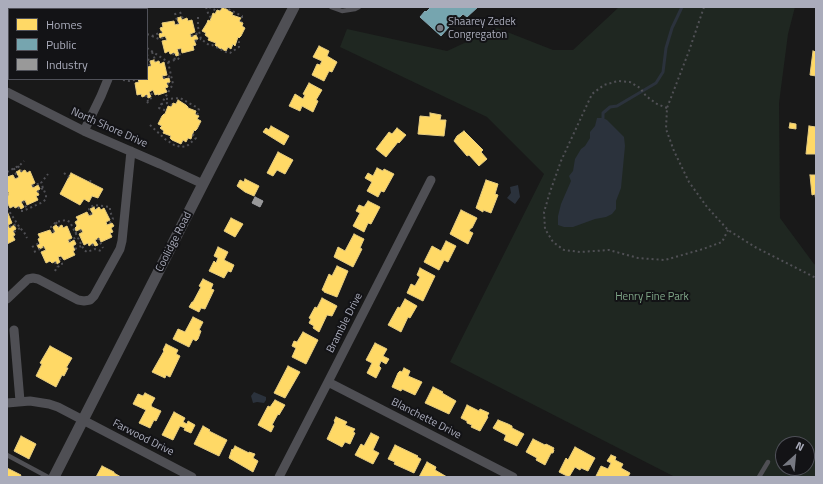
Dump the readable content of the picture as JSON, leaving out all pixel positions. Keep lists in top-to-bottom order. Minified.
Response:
{"streets":{"street":["North Shore Drive","Coolidge Road","Bramble Drive","Blanchette Drive","Farwood Drive"]},"crossings":[["North Shore Drive","Coolidge Road"],["Coolidge Road","Farwood Drive"],["Bramble Drive","Blanchette Drive"]],"parks":["Henry Fine Park"],"places":["Shaarey Zedek Congregaton"],"legend":["Homes","Public","Industry"],"north":"top right"}
